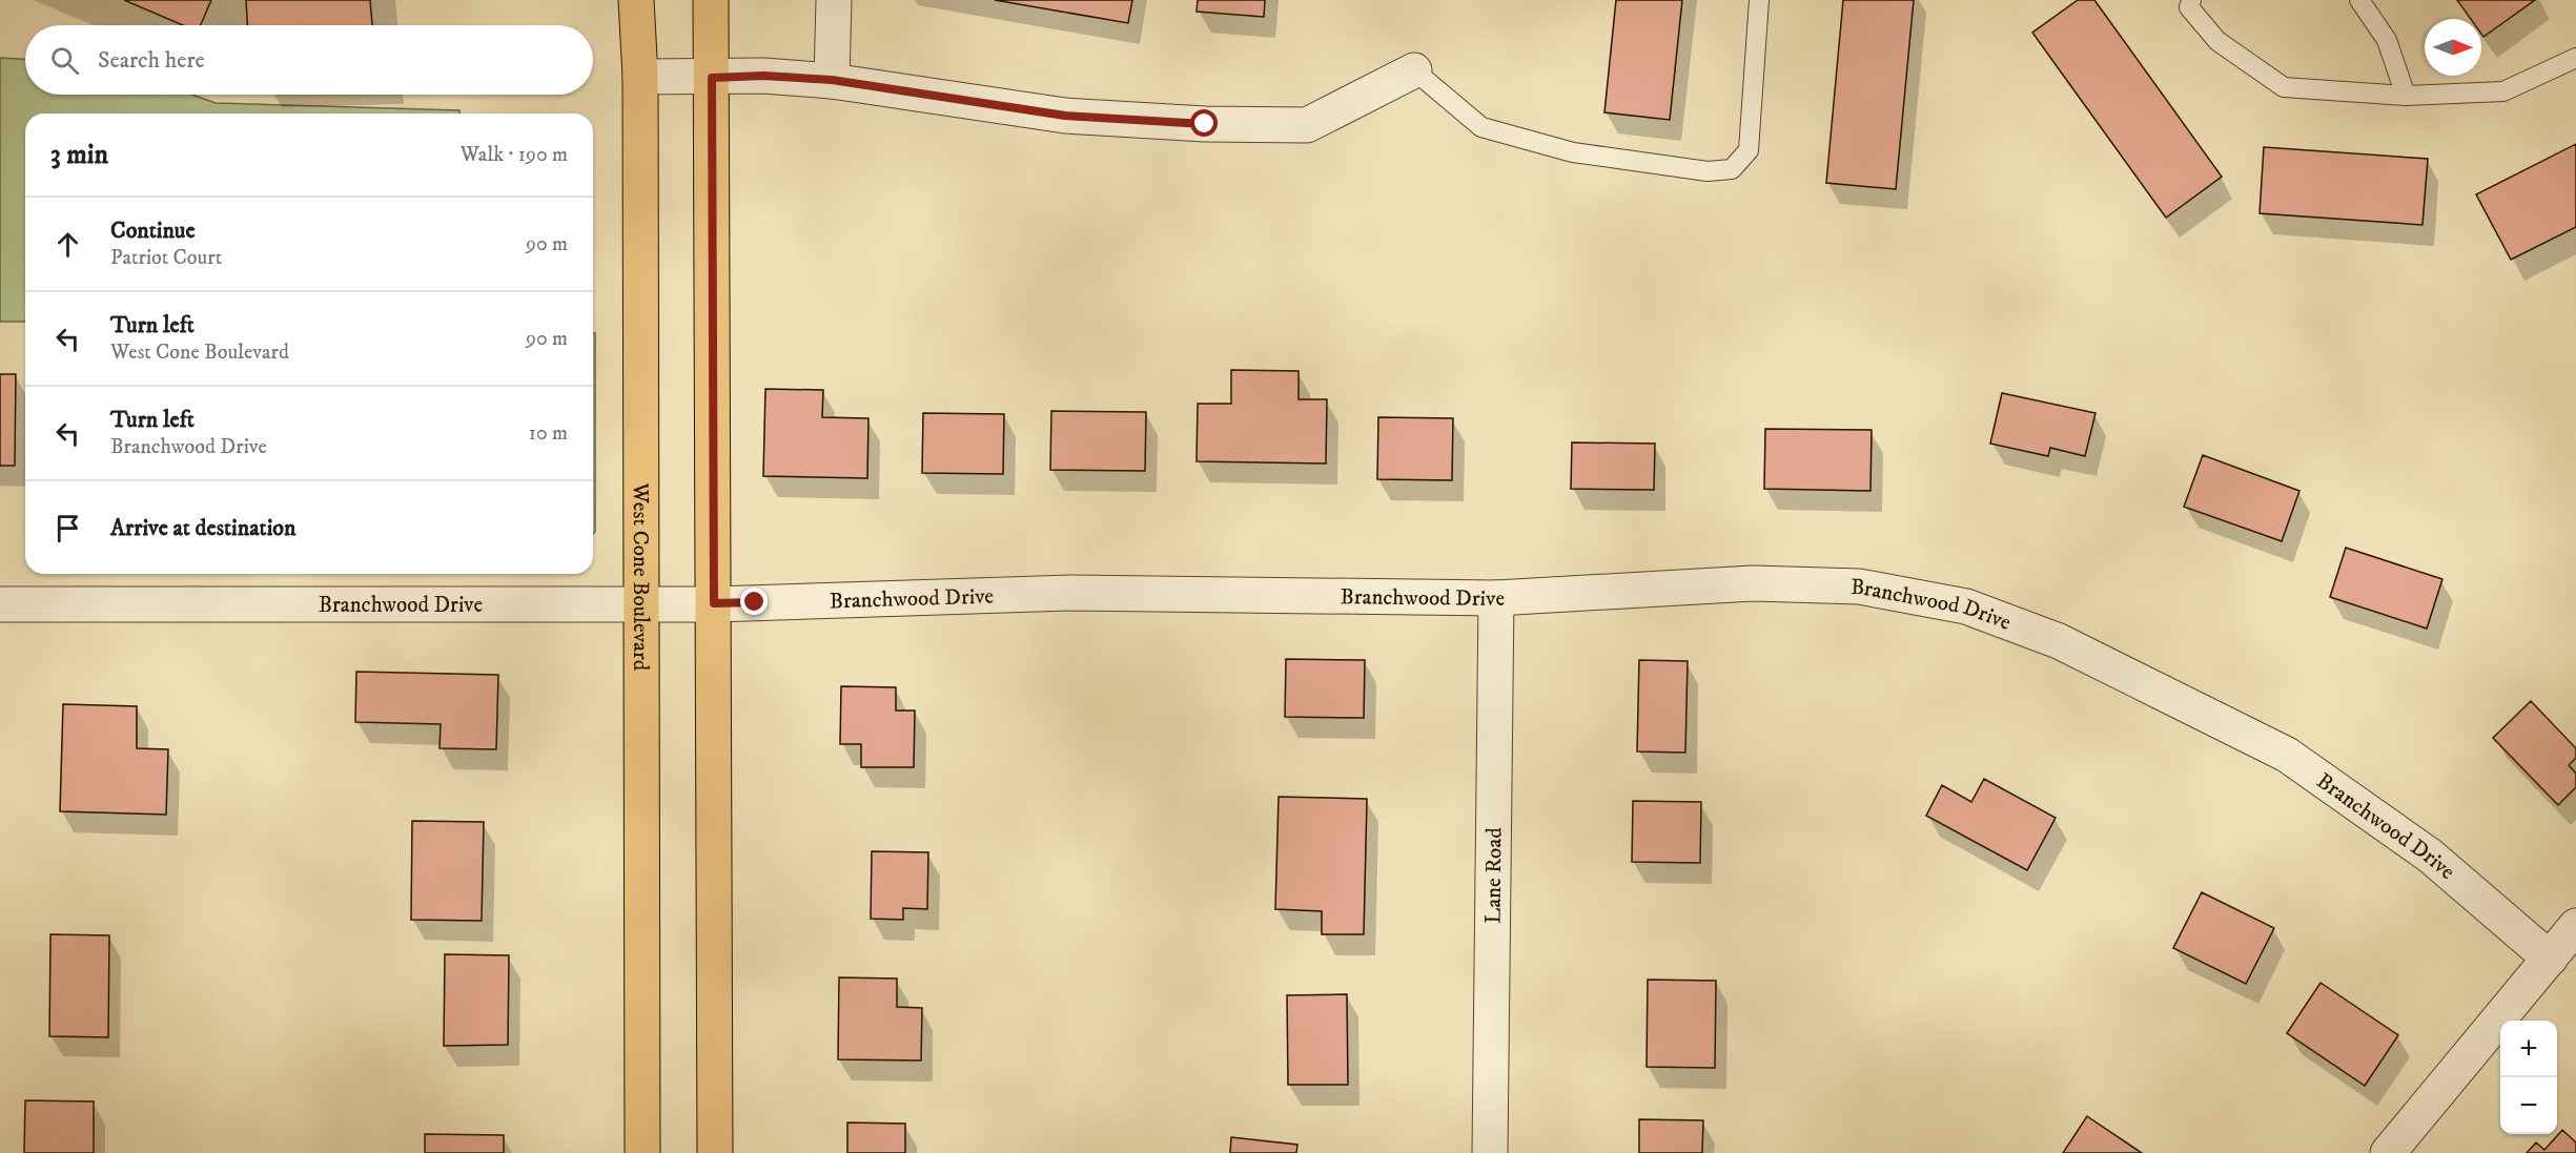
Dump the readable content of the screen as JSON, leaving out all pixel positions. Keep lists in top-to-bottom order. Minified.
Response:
{"streets":{"main road":["West Cone Boulevard"],"street":["Branchwood Drive","Lane Road"]},"crossings":[["West Cone Boulevard","Branchwood Drive"],["Branchwood Drive","Lane Road"]],"north":"right","page":{"search":"Search here","heading":["3 min","Walk · 190 m"],"list":[["Continue","Patriot Court","90 m"],["Turn left","West Cone Boulevard","90 m"],["Turn left","Branchwood Drive","10 m"],"Arrive at destination"],"map_buttons":["+","−"]}}
